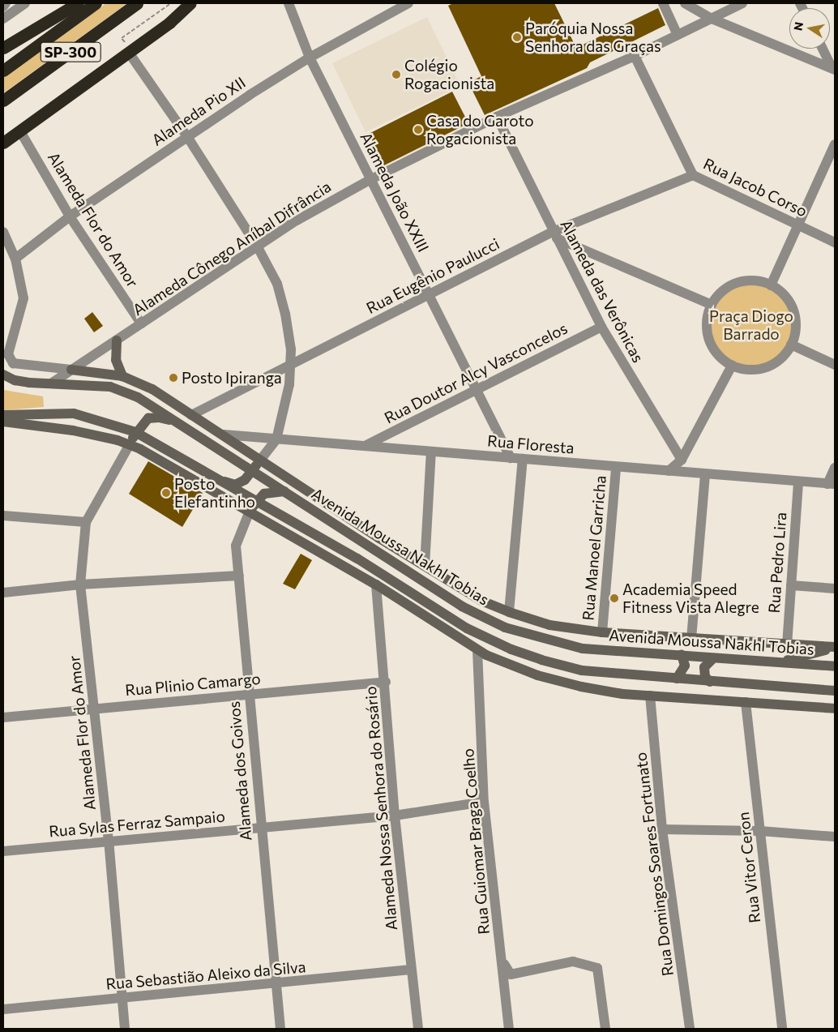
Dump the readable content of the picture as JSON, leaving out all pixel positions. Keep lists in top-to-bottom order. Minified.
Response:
{"streets":{"highway":["SP-300"],"main road":["Avenida Moussa Nakhl Tobias"],"street":["Alameda Pio XII","Rua Jacob Corso","Alameda João XXIII","Alameda Flor do Amor","Alameda Cônego Aníbal Difrância","Rua Eugênio Paulucci","Alameda das Verônicas","Rua Doutor Alcy Vasconcelos","Rua Floresta","Rua Manoel Garricha","Rua Pedro Lira","Rua Plinio Camargo","Alameda dos Goivos","Alameda Nossa Senhora do Rosário","Rua Sylas Ferraz Sampaio","Rua Guiomar Braga Coelho","Rua Domingos Soares Fortunato","Rua Vitor Ceron","Rua Sebastião Aleixo da Silva"]},"crossings":[["Alameda Pio XII","Alameda João XXIII"],["Alameda Pio XII","Alameda Flor do Amor"],["Rua Jacob Corso","Alameda Cônego Aníbal Difrância"],["Rua Jacob Corso","Rua Eugênio Paulucci"],["Alameda João XXIII","Alameda Cônego Aníbal Difrância"],["Alameda João XXIII","Rua Eugênio Paulucci"],["Alameda João XXIII","Rua Doutor Alcy Vasconcelos"],["Alameda João XXIII","Rua Floresta"],["Alameda Flor do Amor","Alameda Cônego Aníbal Difrância"],["Alameda Flor do Amor","Rua Plinio Camargo"],["Alameda Flor do Amor","Rua Sylas Ferraz Sampaio"],["Alameda Flor do Amor","Rua Sebastião Aleixo da Silva"],["Alameda Cônego Aníbal Difrância","Alameda das Verônicas"],["Alameda Cônego Aníbal Difrância","Avenida Moussa Nakhl Tobias"],["Rua Eugênio Paulucci","Alameda das Verônicas"],["Alameda das Verônicas","Rua Doutor Alcy Vasconcelos"],["Rua Doutor Alcy Vasconcelos","Rua Floresta"],["Rua Floresta","Rua Manoel Garricha"],["Rua Floresta","Rua Pedro Lira"],["Rua Plinio Camargo","Alameda dos Goivos"],["Rua Plinio Camargo","Alameda Nossa Senhora do Rosário"],["Alameda dos Goivos","Rua Sylas Ferraz Sampaio"],["Alameda dos Goivos","Rua Sebastião Aleixo da Silva"],["Alameda Nossa Senhora do Rosário","Rua Sylas Ferraz Sampaio"],["Alameda Nossa Senhora do Rosário","Rua Sebastião Aleixo da Silva"],["Rua Sylas Ferraz Sampaio","Rua Guiomar Braga Coelho"]],"parks":["Praça Diogo Barrado"],"places":["Paróquia Nossa Senhora das Graças","Colégio Rogacionista","Casa do Garoto Rogacionista","Posto Ipiranga","Posto Elefantinho","Academia Speed Fitness Vista Alegre"],"north":"left"}
